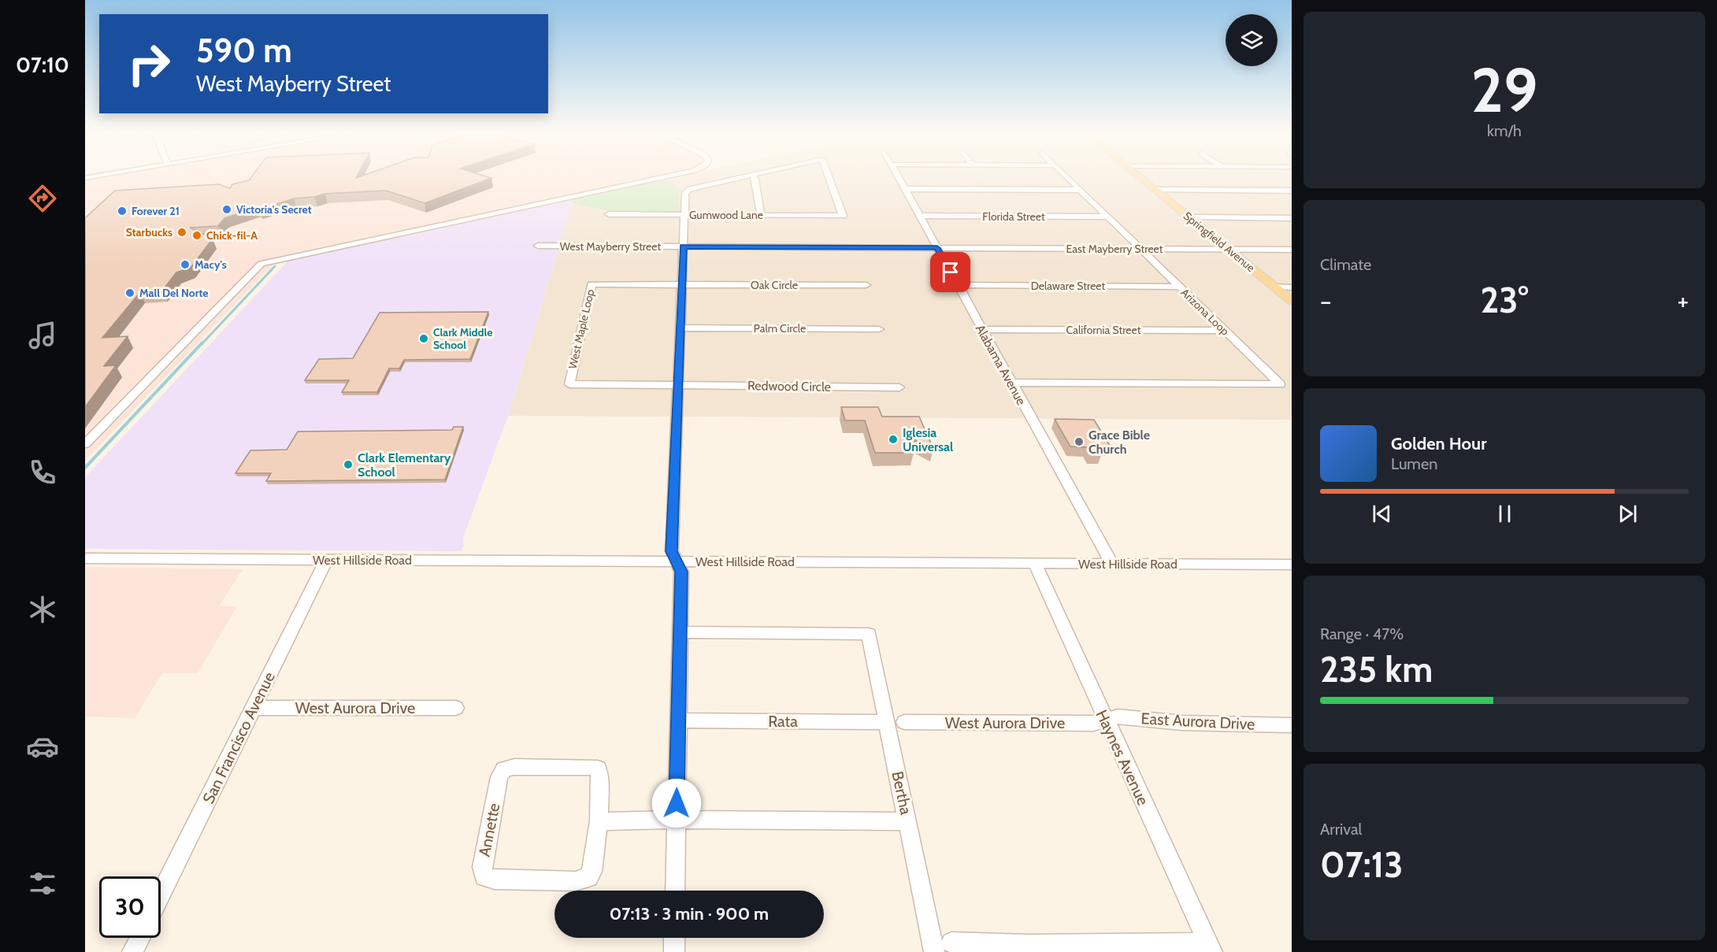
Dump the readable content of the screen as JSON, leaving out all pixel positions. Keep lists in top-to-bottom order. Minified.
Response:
{"streets":{"main road":["Springfield Avenue"],"street":["Gumwood Lane","Florida Street","West Mayberry Street","East Mayberry Street","Oak Circle","Delaware Street","Arizona Loop","Palm Circle","West Maple Loop","California Street","Alabama Avenue","Redwood Circle","West Hillside Road","West Aurora Drive","Rata","East Aurora Drive","San Francisco Avenue","Haynes Avenue","Bertha","Annette"]},"crossings":[["Florida Street","Arizona Loop"],["Florida Street","Alabama Avenue"],["Springfield Avenue","East Mayberry Street"],["West Mayberry Street","East Mayberry Street"],["West Mayberry Street","Alabama Avenue"],["East Mayberry Street","Arizona Loop"],["East Mayberry Street","Alabama Avenue"],["Oak Circle","West Maple Loop"],["Delaware Street","Arizona Loop"],["Delaware Street","Alabama Avenue"],["Arizona Loop","California Street"],["Arizona Loop","Alabama Avenue"],["West Maple Loop","Redwood Circle"],["California Street","Alabama Avenue"],["Alabama Avenue","West Hillside Road"],["West Hillside Road","San Francisco Avenue"],["West Hillside Road","Haynes Avenue"],["West Aurora Drive","Rata"],["West Aurora Drive","East Aurora Drive"],["West Aurora Drive","San Francisco Avenue"],["West Aurora Drive","Haynes Avenue"],["West Aurora Drive","Bertha"],["Rata","Bertha"],["East Aurora Drive","Haynes Avenue"]],"places":["Victoria's Secret","Forever 21","Starbucks","Chick-fil-A","Macy's","Mall Del Norte","Clark Middle School","Iglesia Universal","Grace Bible Church","Clark Elementary School"],"page":{"tabs":"07:10","tile":[["29","km/h"],"Climate",["Range · 47%","235 km"],["Arrival","07:13"]],"turn":["590 m","West Mayberry Street"],"heat":["−","23°","+"],"song":["Golden Hour","Lumen"],"limit":"30","trip":"07:13 · 3 min · 900 m"}}
